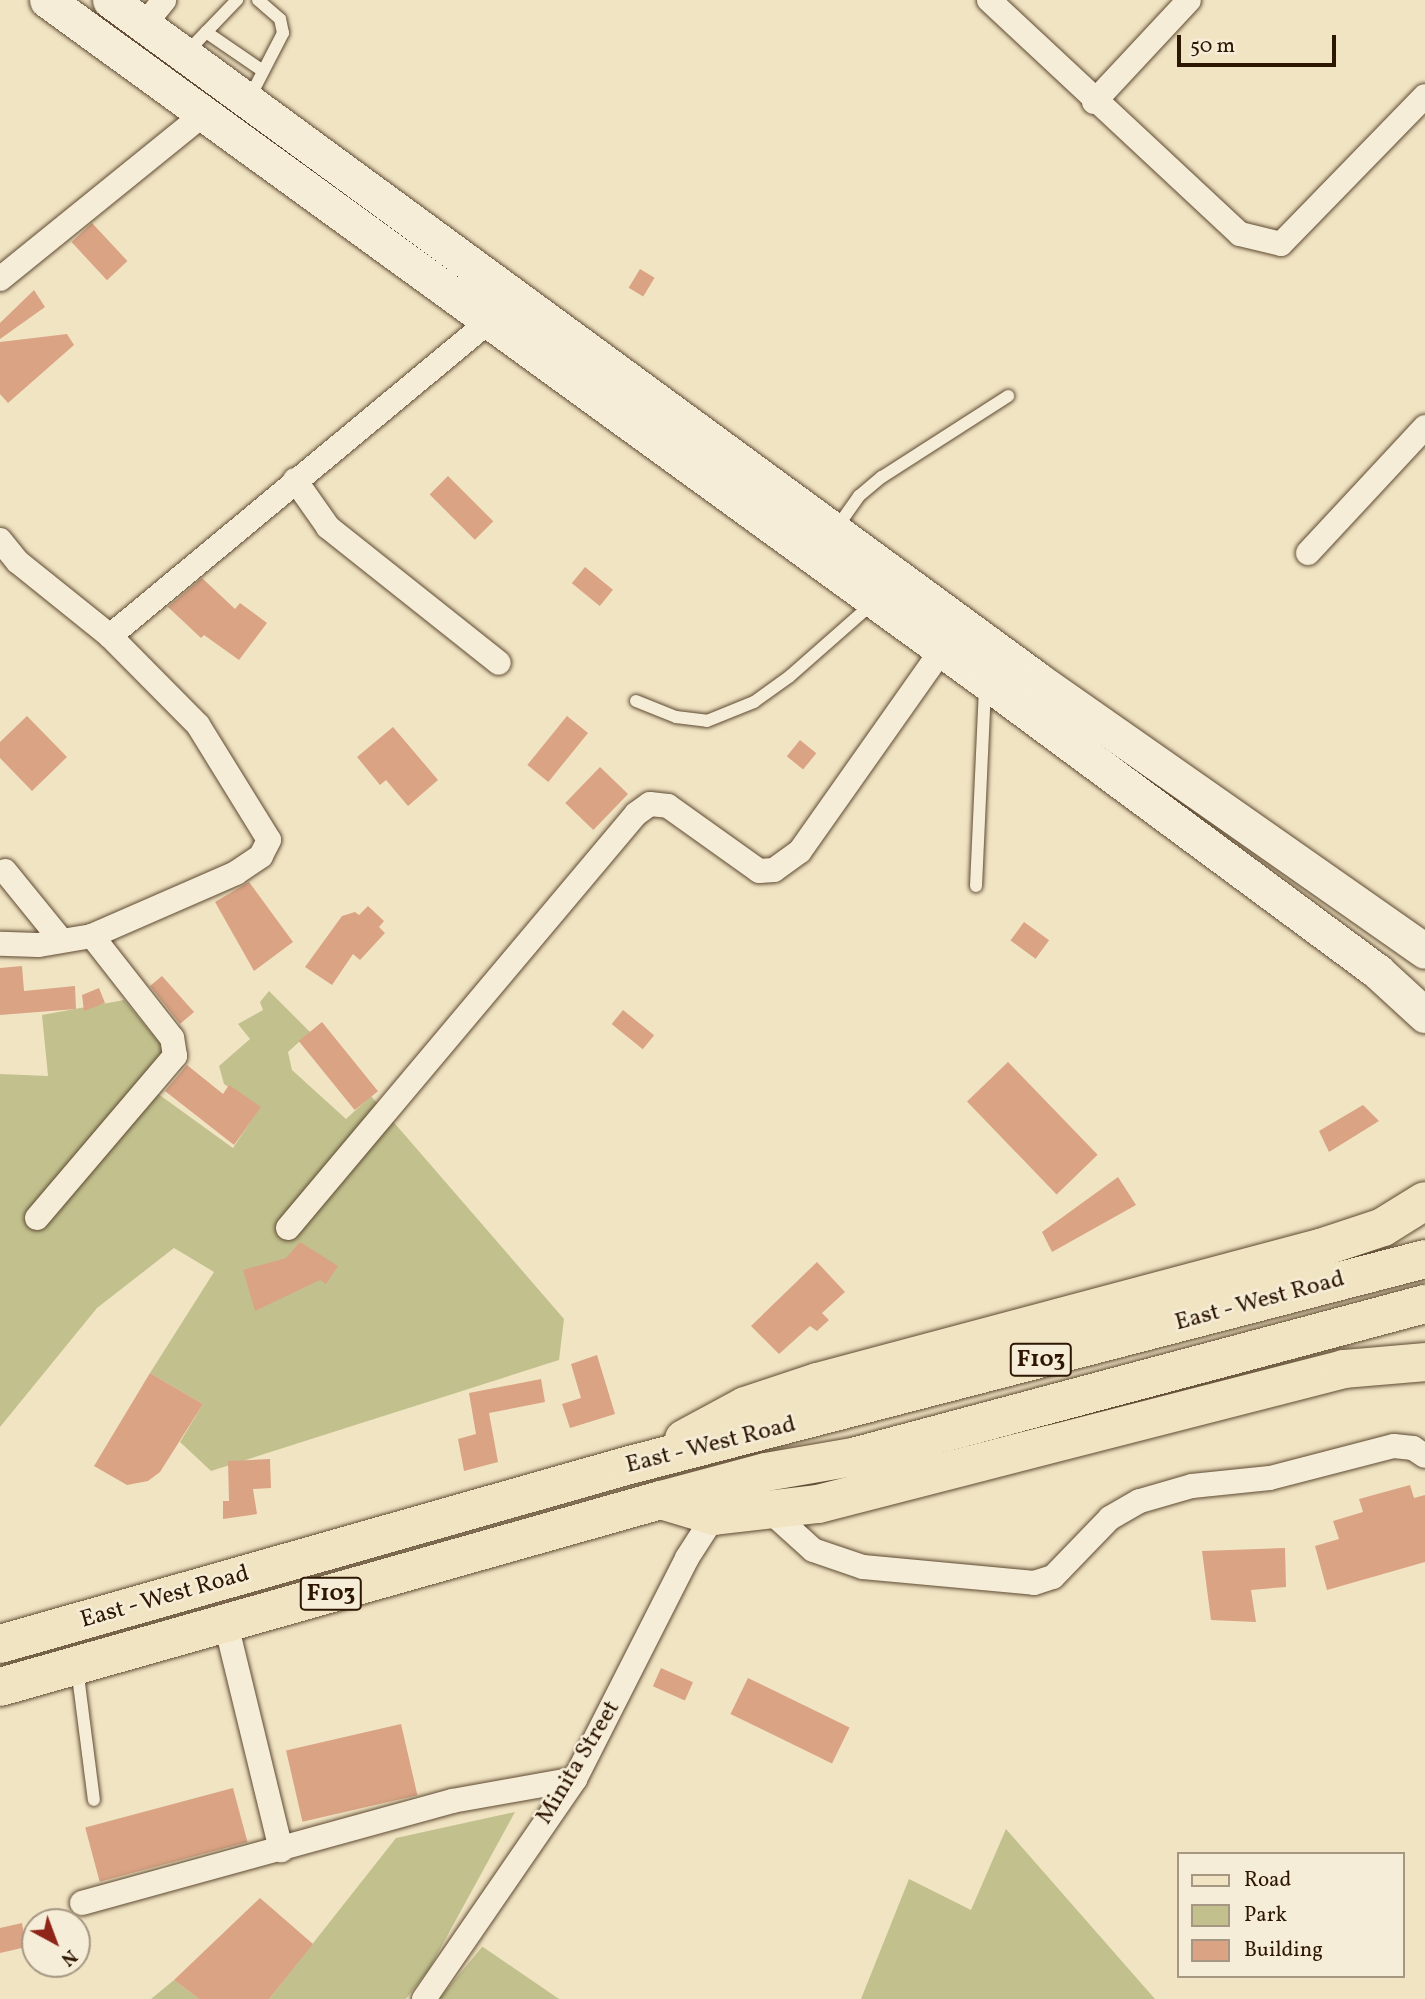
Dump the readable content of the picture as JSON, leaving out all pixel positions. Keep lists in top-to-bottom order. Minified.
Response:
{"streets":{"main road":["East - West Road","F103"],"street":["Minita Street"]},"legend":["Road","Park","Building"],"scale_bar":"50 m","north":"bottom right"}
